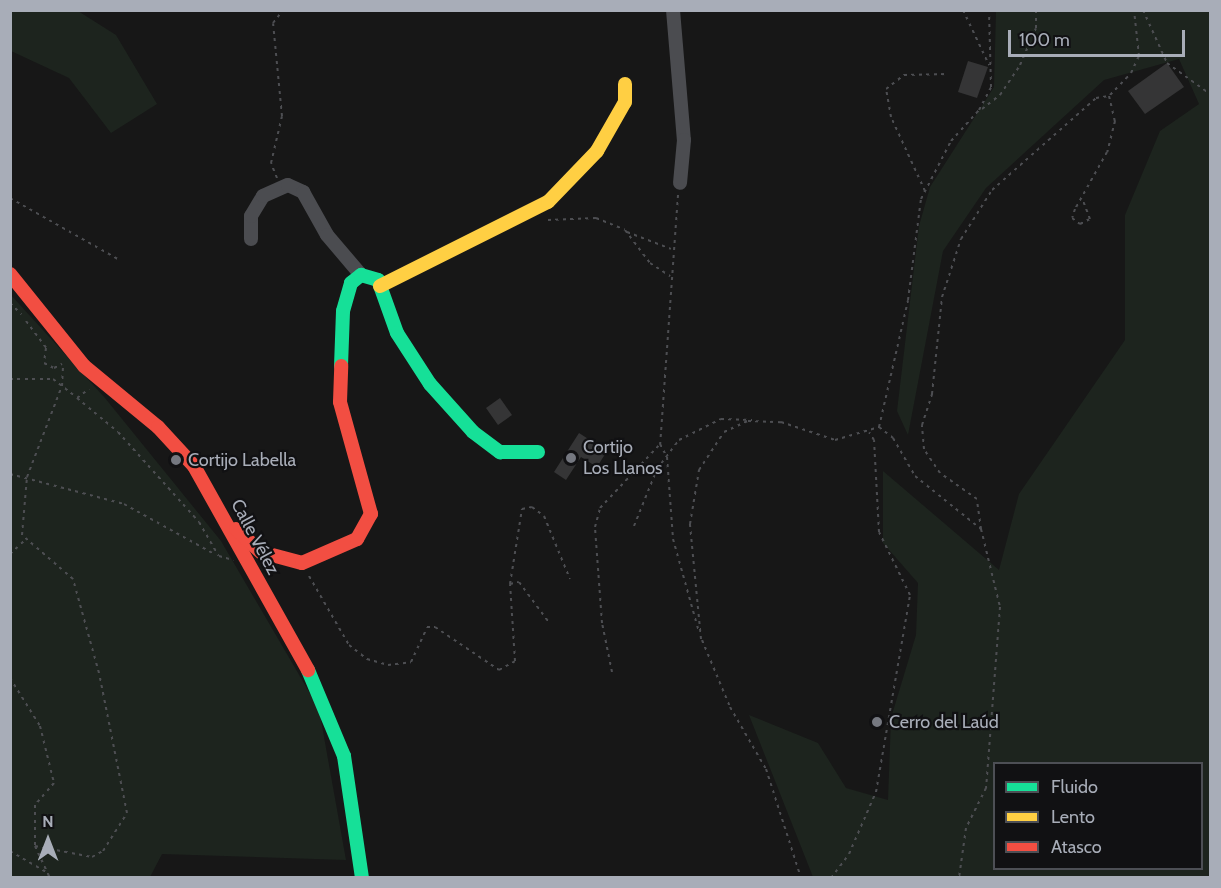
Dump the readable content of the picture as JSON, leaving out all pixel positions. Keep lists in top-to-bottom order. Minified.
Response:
{"streets":{"street":["Calle Vélez"]},"places":["Cortijo Los Llanos","Cortijo Labella","Cerro del Laúd"],"legend":["Fluido","Lento","Atasco"],"scale_bar":"100 m","north":"top"}
